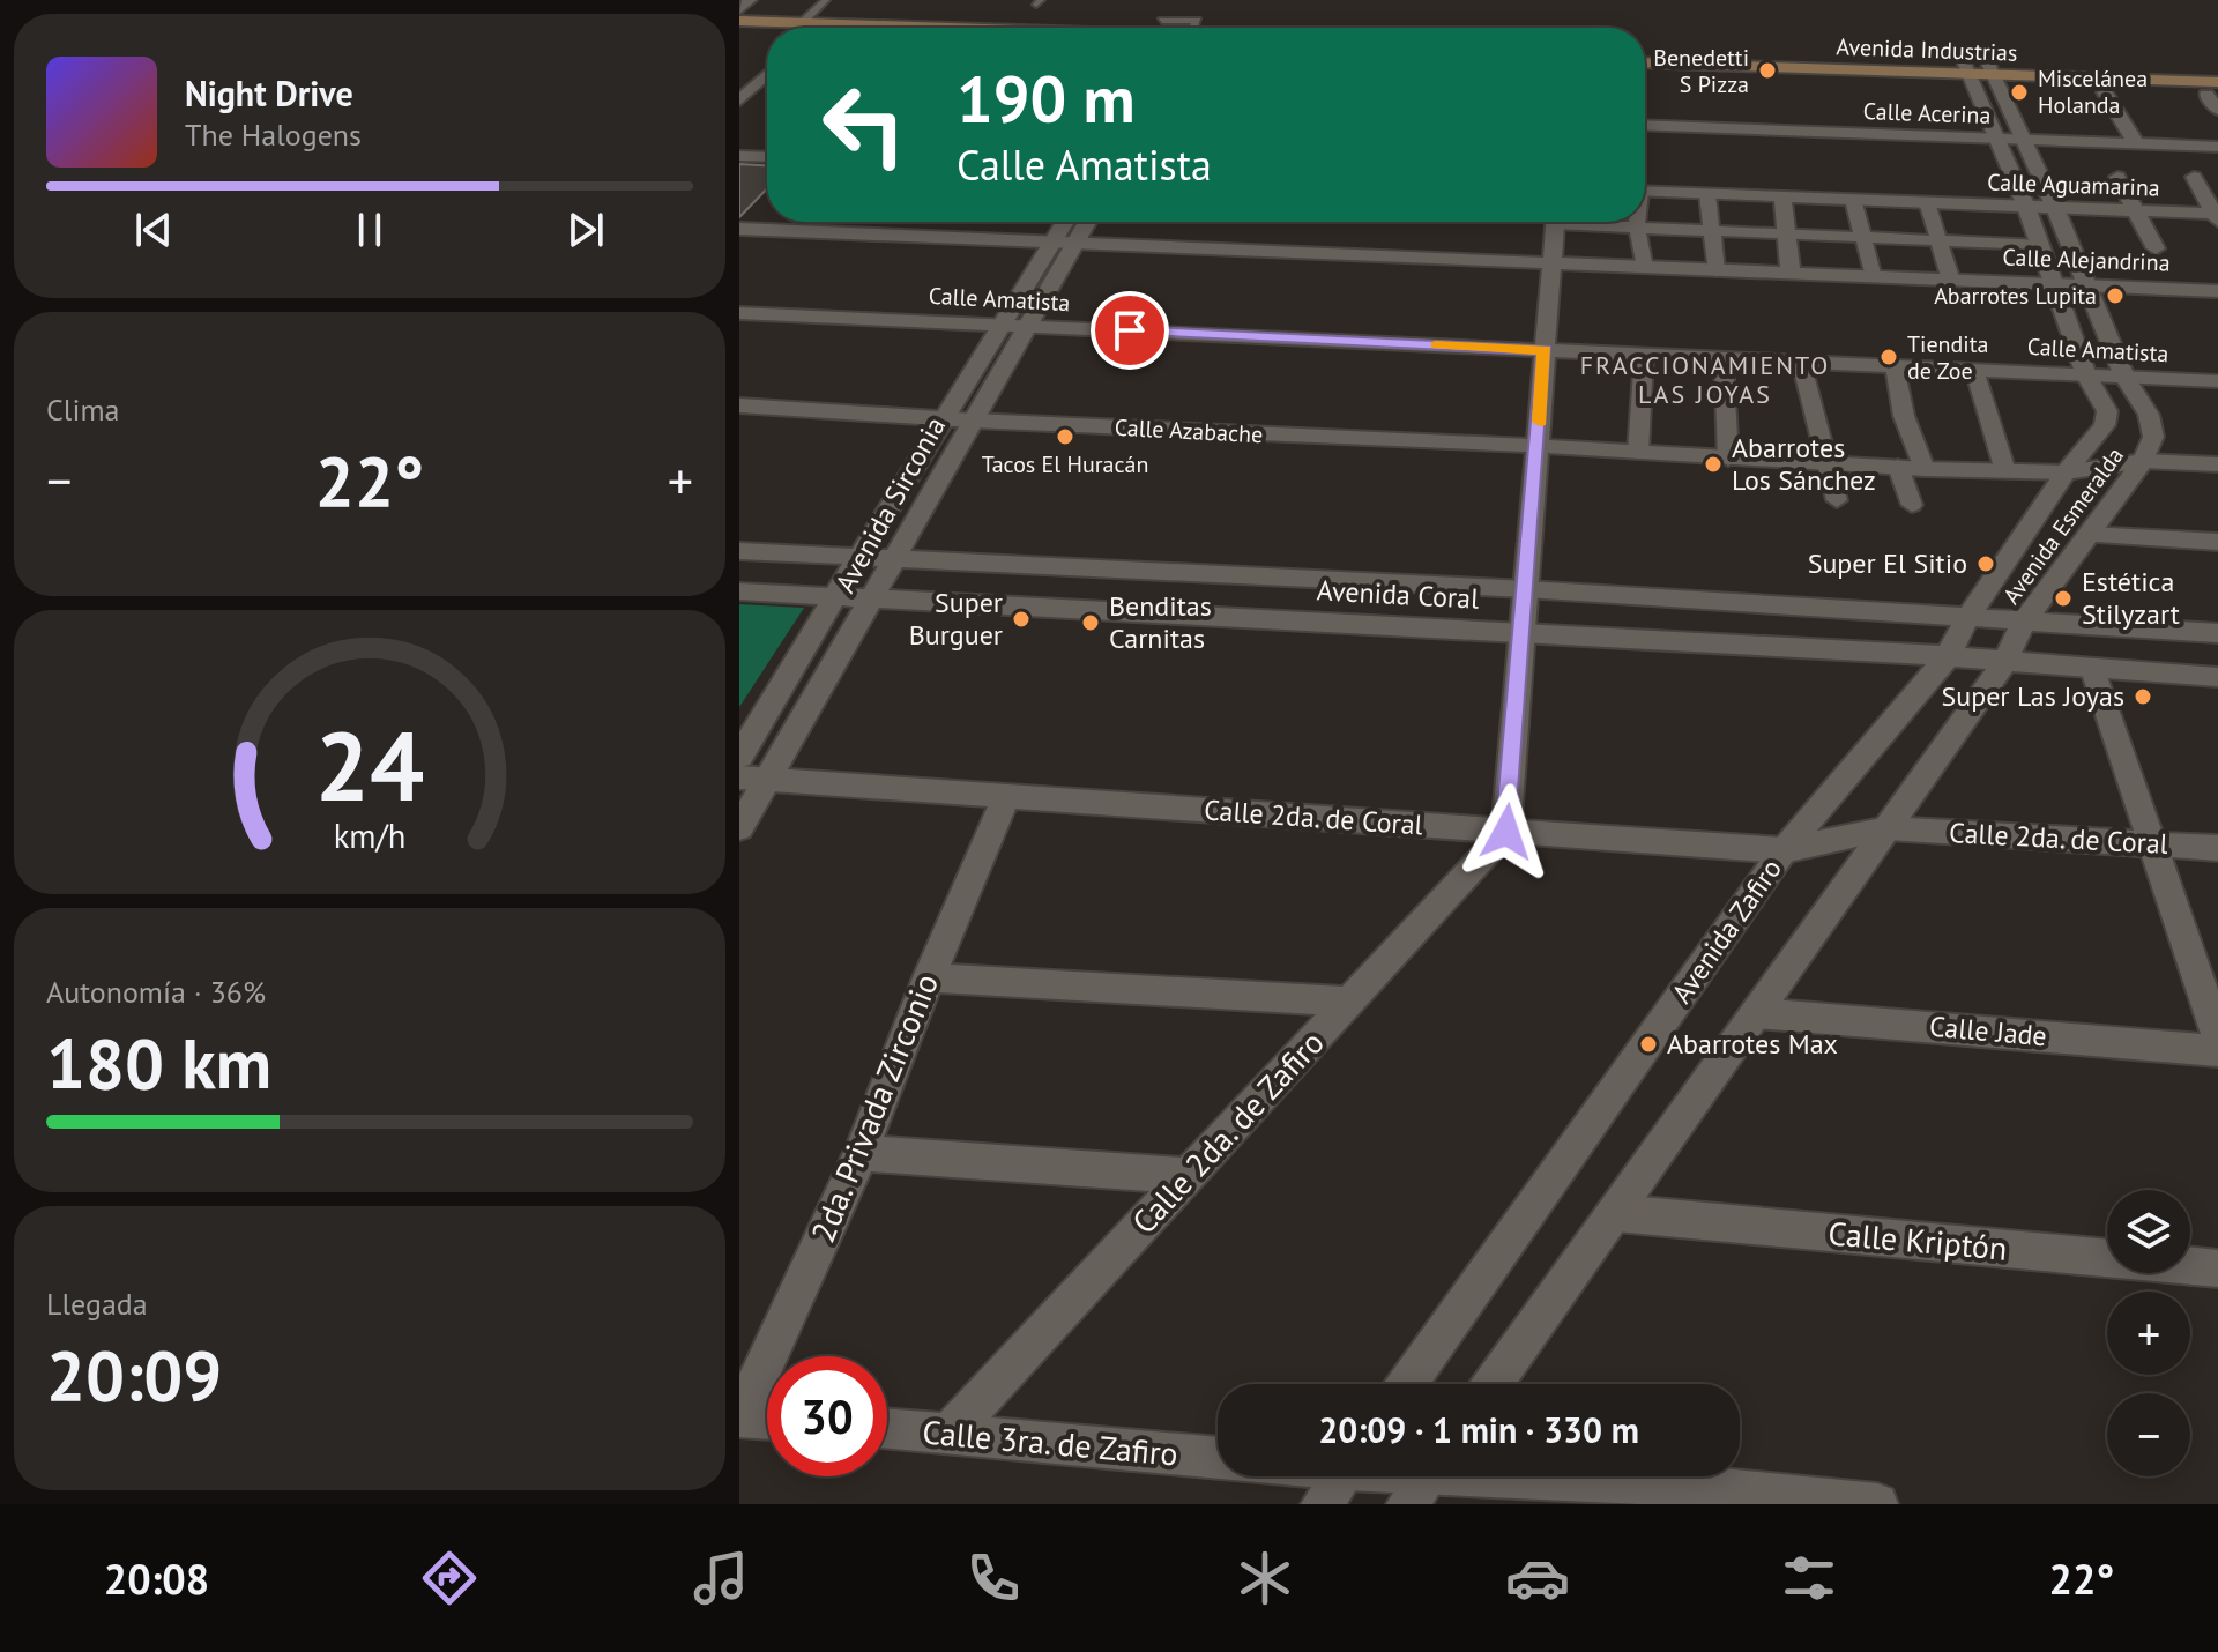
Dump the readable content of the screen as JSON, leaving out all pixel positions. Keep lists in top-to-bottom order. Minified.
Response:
{"streets":{"main road":["Avenida Industrias"],"street":["Calle Acerina","Calle Aguamarina","Calle Alejandrina","Calle Amatista","Calle Azabache","Avenida Sirconia","Avenida Esmeralda","Avenida Coral","Calle 2da. de Coral","Avenida Zafiro","Calle Jade","2da. Privada Zirconio","Calle 2da. de Zafiro","Calle Kriptón","Calle 3ra. de Zafiro"]},"crossings":[["Avenida Industrias","Avenida Esmeralda"],["Calle Acerina","Avenida Esmeralda"],["Calle Aguamarina","Avenida Esmeralda"],["Calle Alejandrina","Avenida Sirconia"],["Calle Alejandrina","Avenida Esmeralda"],["Calle Amatista","Avenida Sirconia"],["Calle Amatista","Avenida Esmeralda"],["Calle Azabache","Avenida Sirconia"],["Calle Azabache","Avenida Esmeralda"],["Avenida Sirconia","Avenida Coral"],["Avenida Sirconia","Calle 2da. de Coral"],["Avenida Esmeralda","Avenida Coral"],["Avenida Esmeralda","Avenida Zafiro"],["Avenida Coral","Avenida Zafiro"],["Calle 2da. de Coral","Avenida Zafiro"],["Calle 2da. de Coral","2da. Privada Zirconio"],["Calle 2da. de Coral","Calle 2da. de Zafiro"],["Calle 2da. de Zafiro","Calle 3ra. de Zafiro"]],"districts":["FRACCIONAMIENTO LAS JOYAS"],"places":["Benedetti S Pizza","Miscelánea Holanda","Abarrotes Lupita","Tiendita de Zoe","Tacos El Huracán","Abarrotes Los Sánchez","Super El Sitio","Estética Stilyzart","Super Burguer","Benditas Carnitas","Super Las Joyas","Abarrotes Max"],"page":{"turn":["190 m","Calle Amatista"],"song":["Night Drive","The Halogens"],"tile":["Clima",["Autonomía · 36%","180 km"],["Llegada","20:09"]],"heat":["−","22°","+"],"map_buttons":["+","−"],"limit":"30","trip":"20:09 · 1 min · 330 m","tabs":["20:08","22°"],"gauge":["24","km/h"]}}
